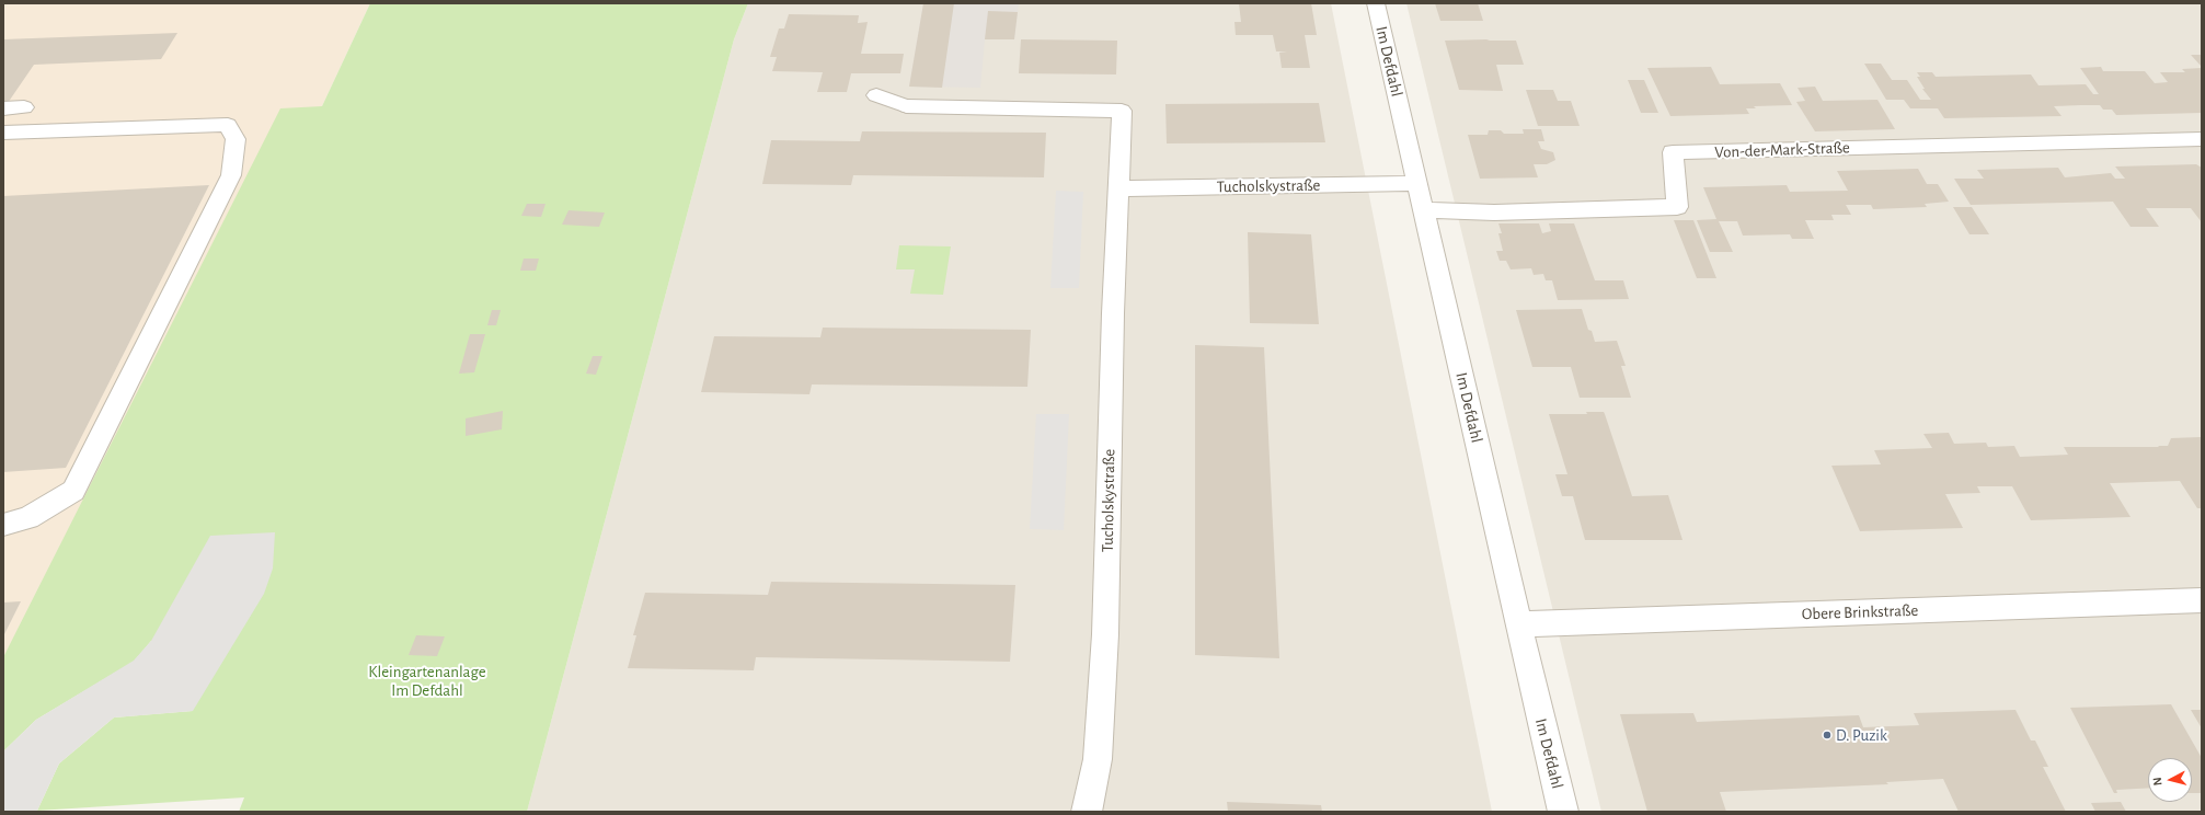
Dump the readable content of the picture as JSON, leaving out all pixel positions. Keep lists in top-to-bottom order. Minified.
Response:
{"streets":{"street":["Im Defdahl","Von-der-Mark-Straße","Tucholskystraße","Obere Brinkstraße"]},"crossings":[["Im Defdahl","Von-der-Mark-Straße"],["Im Defdahl","Tucholskystraße"],["Im Defdahl","Obere Brinkstraße"]],"parks":["Kleingartenanlage Im Defdahl"],"places":["D. Puzik"],"north":"left"}
